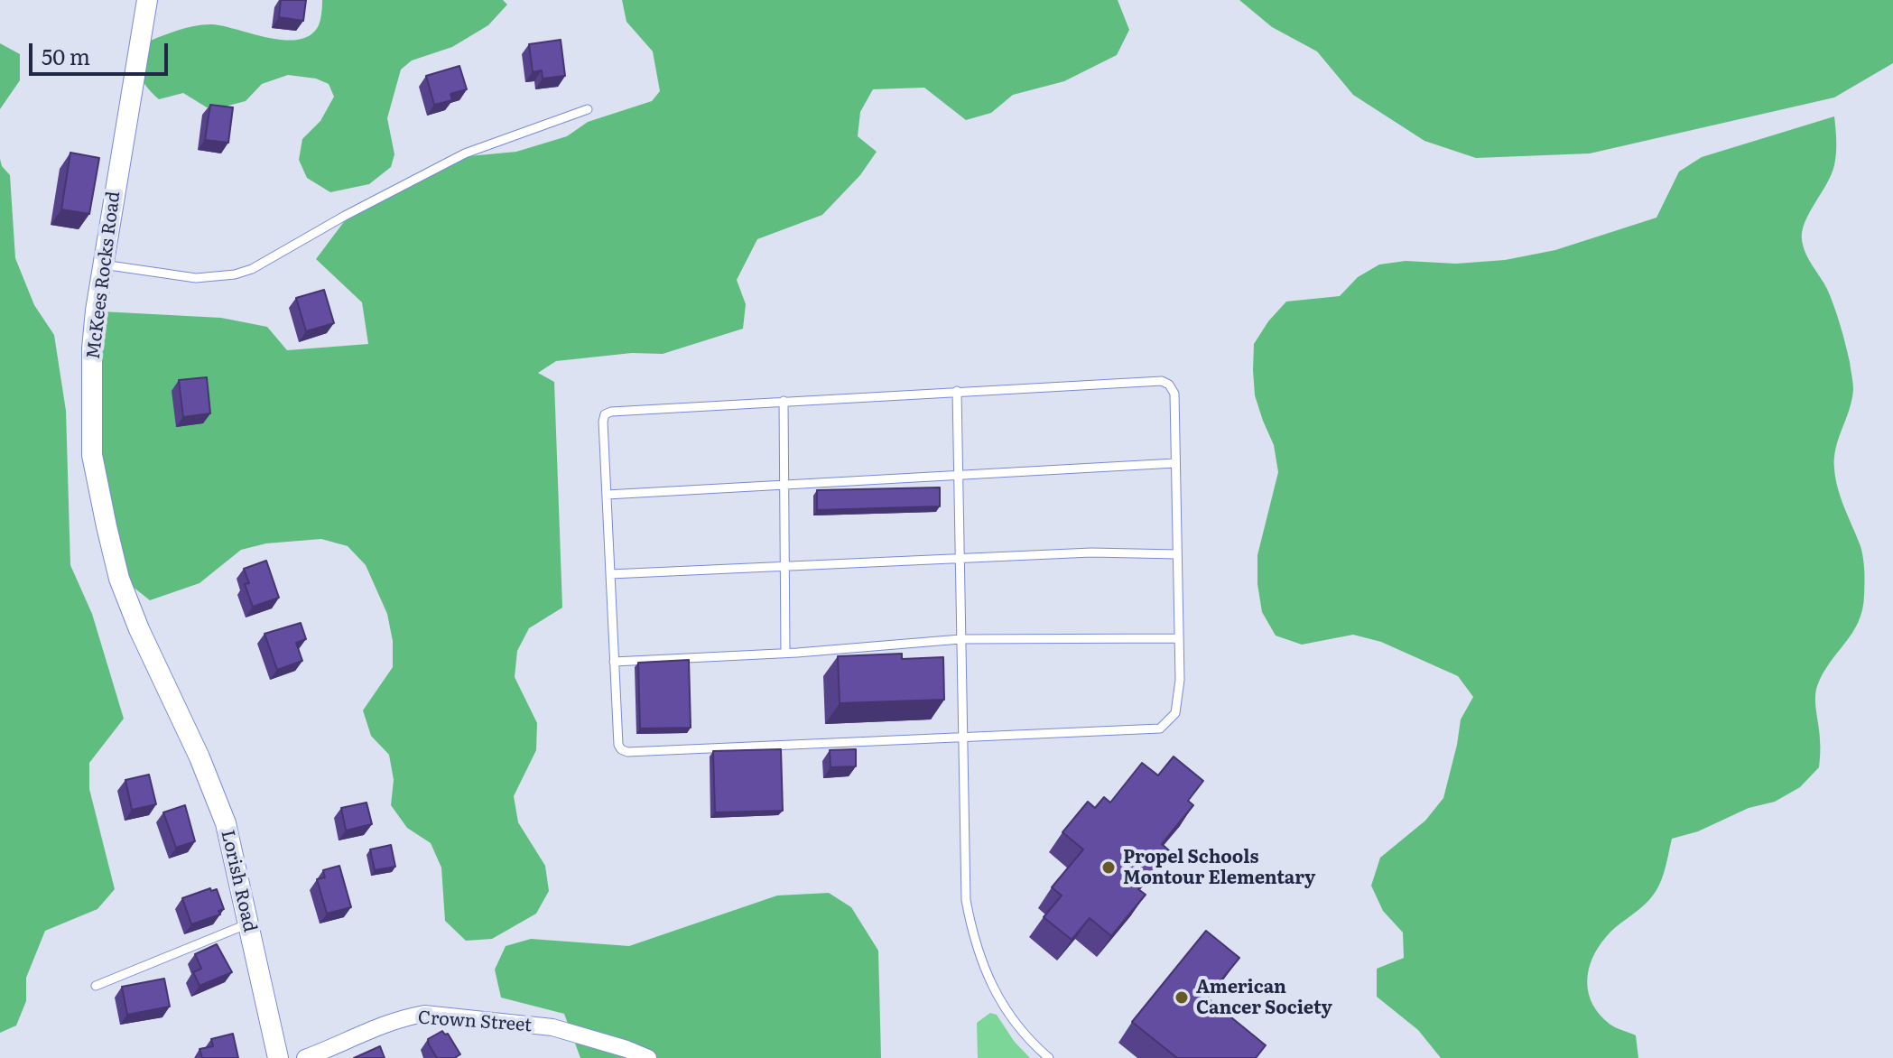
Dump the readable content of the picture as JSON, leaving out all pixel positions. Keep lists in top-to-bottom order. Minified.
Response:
{"streets":{"street":["McKees Rocks Road","Lorish Road","Crown Street"]},"crossings":[["McKees Rocks Road","Lorish Road"]],"places":["Propel Schools Montour Elementary","American Cancer Society"],"scale_bar":"50 m"}
